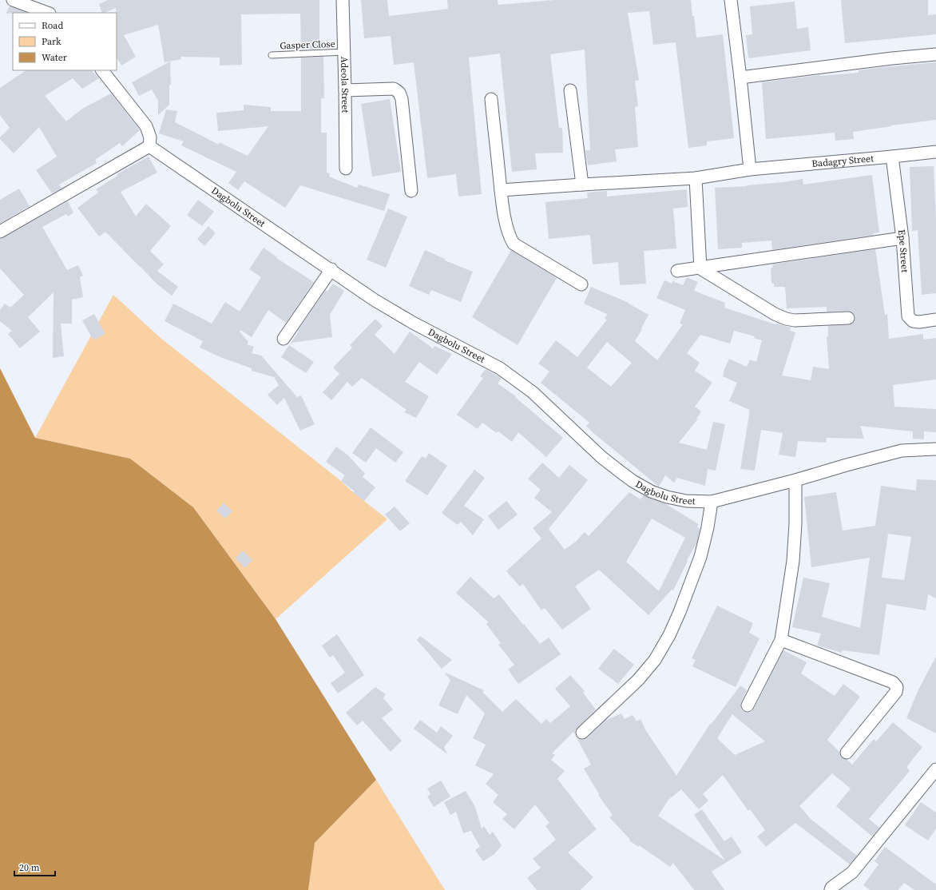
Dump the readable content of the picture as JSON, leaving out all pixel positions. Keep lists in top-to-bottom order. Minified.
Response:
{"streets":{"street":["Adeola Street","Badagry Street","Dagbolu Street","Epe Street"],"lane":["Gasper Close"]},"crossings":[["Gasper Close","Adeola Street"],["Badagry Street","Epe Street"]],"legend":["Road","Park","Water"],"scale_bar":"20 m"}
